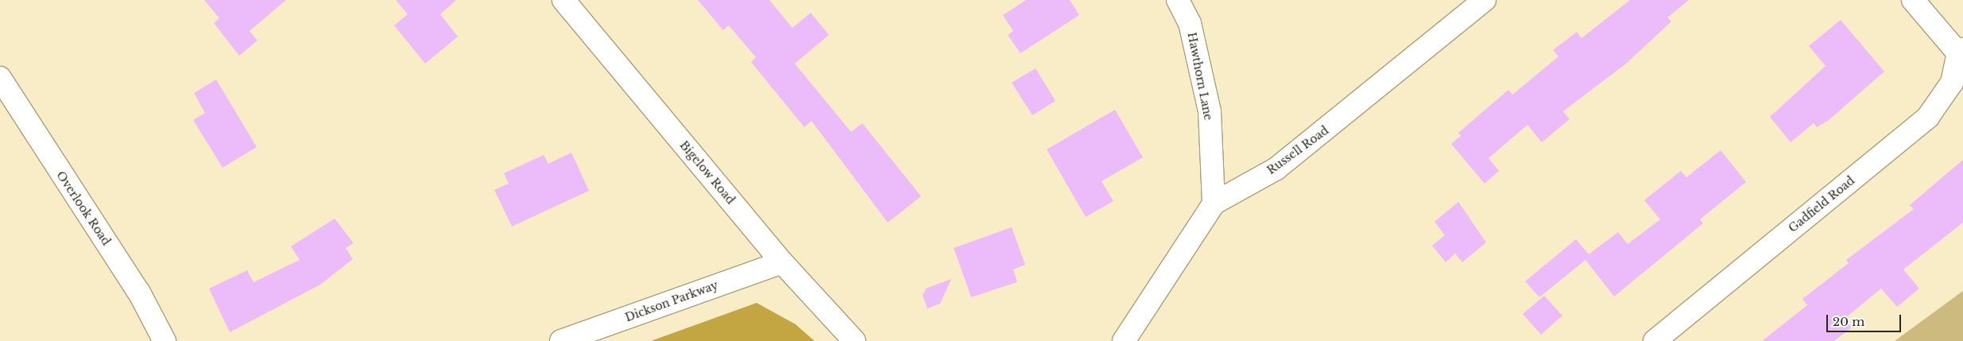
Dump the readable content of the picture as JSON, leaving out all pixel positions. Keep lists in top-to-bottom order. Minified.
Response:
{"streets":{"street":["Hawthorn Lane","Russell Road","Bigelow Road","Gadfield Road","Overlook Road","Dickson Parkway"]},"crossings":[["Hawthorn Lane","Russell Road"],["Bigelow Road","Dickson Parkway"]],"scale_bar":"20 m"}
